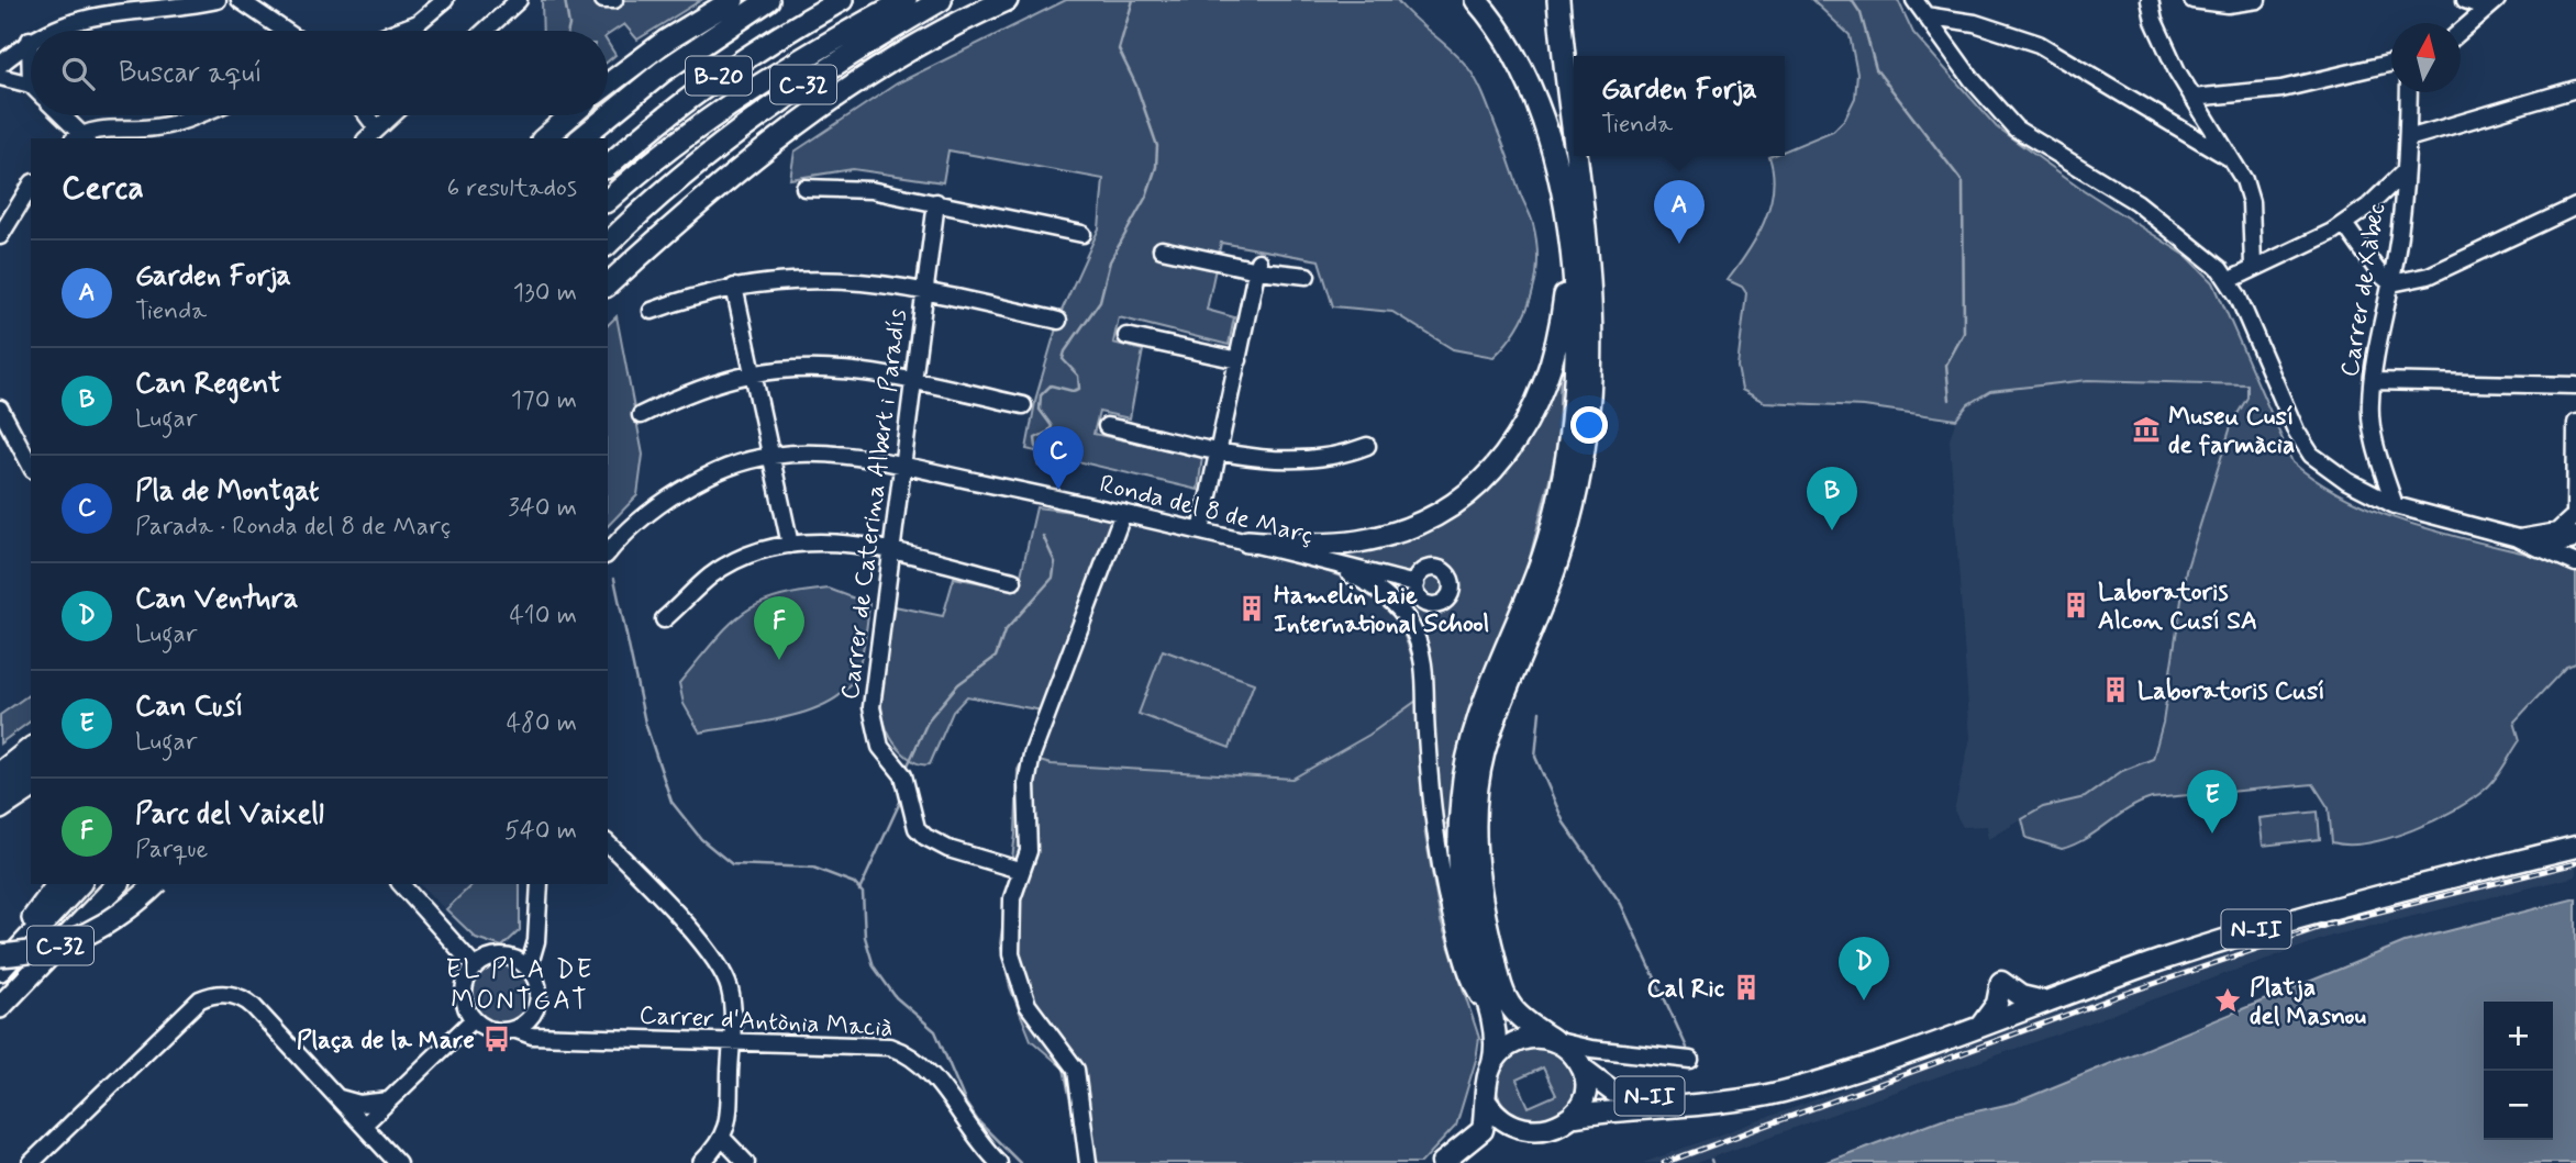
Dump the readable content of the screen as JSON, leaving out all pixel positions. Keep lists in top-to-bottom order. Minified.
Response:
{"streets":{"highway":["B-20","C-32"],"main road":["N-II"],"street":["Carrer de Xàbec","Carrer de Caterina Albert i Paradís","Ronda del 8 de Març","Carrer d'Antònia Macià"]},"crossings":[["Carrer de Caterina Albert i Paradís","Ronda del 8 de Març"]],"districts":["EL PLA DE MONTGAT"],"places":{"museum":["Museu Cusí de farmàcia"],"building":["Laboratoris Alcon Cusí SA","Hamelin Laie International School","Laboratoris Cusí","Cal Ric"],"place":["Platja del Masnou"],"bus stop":["Plaça de la Mare"]},"north":"top","page":{"search":"Buscar aquí","popup":["Garden Forja","Tienda"],"heading":["Cerca","6 resultados"],"pins":["A","C","B","F","E","D"],"list":[{"mark":"A","name":"Garden Forja","note":"Tienda","value":"130 m"},{"mark":"B","name":"Can Regent","note":"Lugar","value":"170 m"},{"mark":"C","name":"Pla de Montgat","note":"Parada · Ronda del 8 de Març","value":"340 m"},{"mark":"D","name":"Can Ventura","note":"Lugar","value":"410 m"},{"mark":"E","name":"Can Cusí","note":"Lugar","value":"480 m"},{"mark":"F","name":"Parc del Vaixell","note":"Parque","value":"540 m"}],"map_buttons":["+","−"]}}
